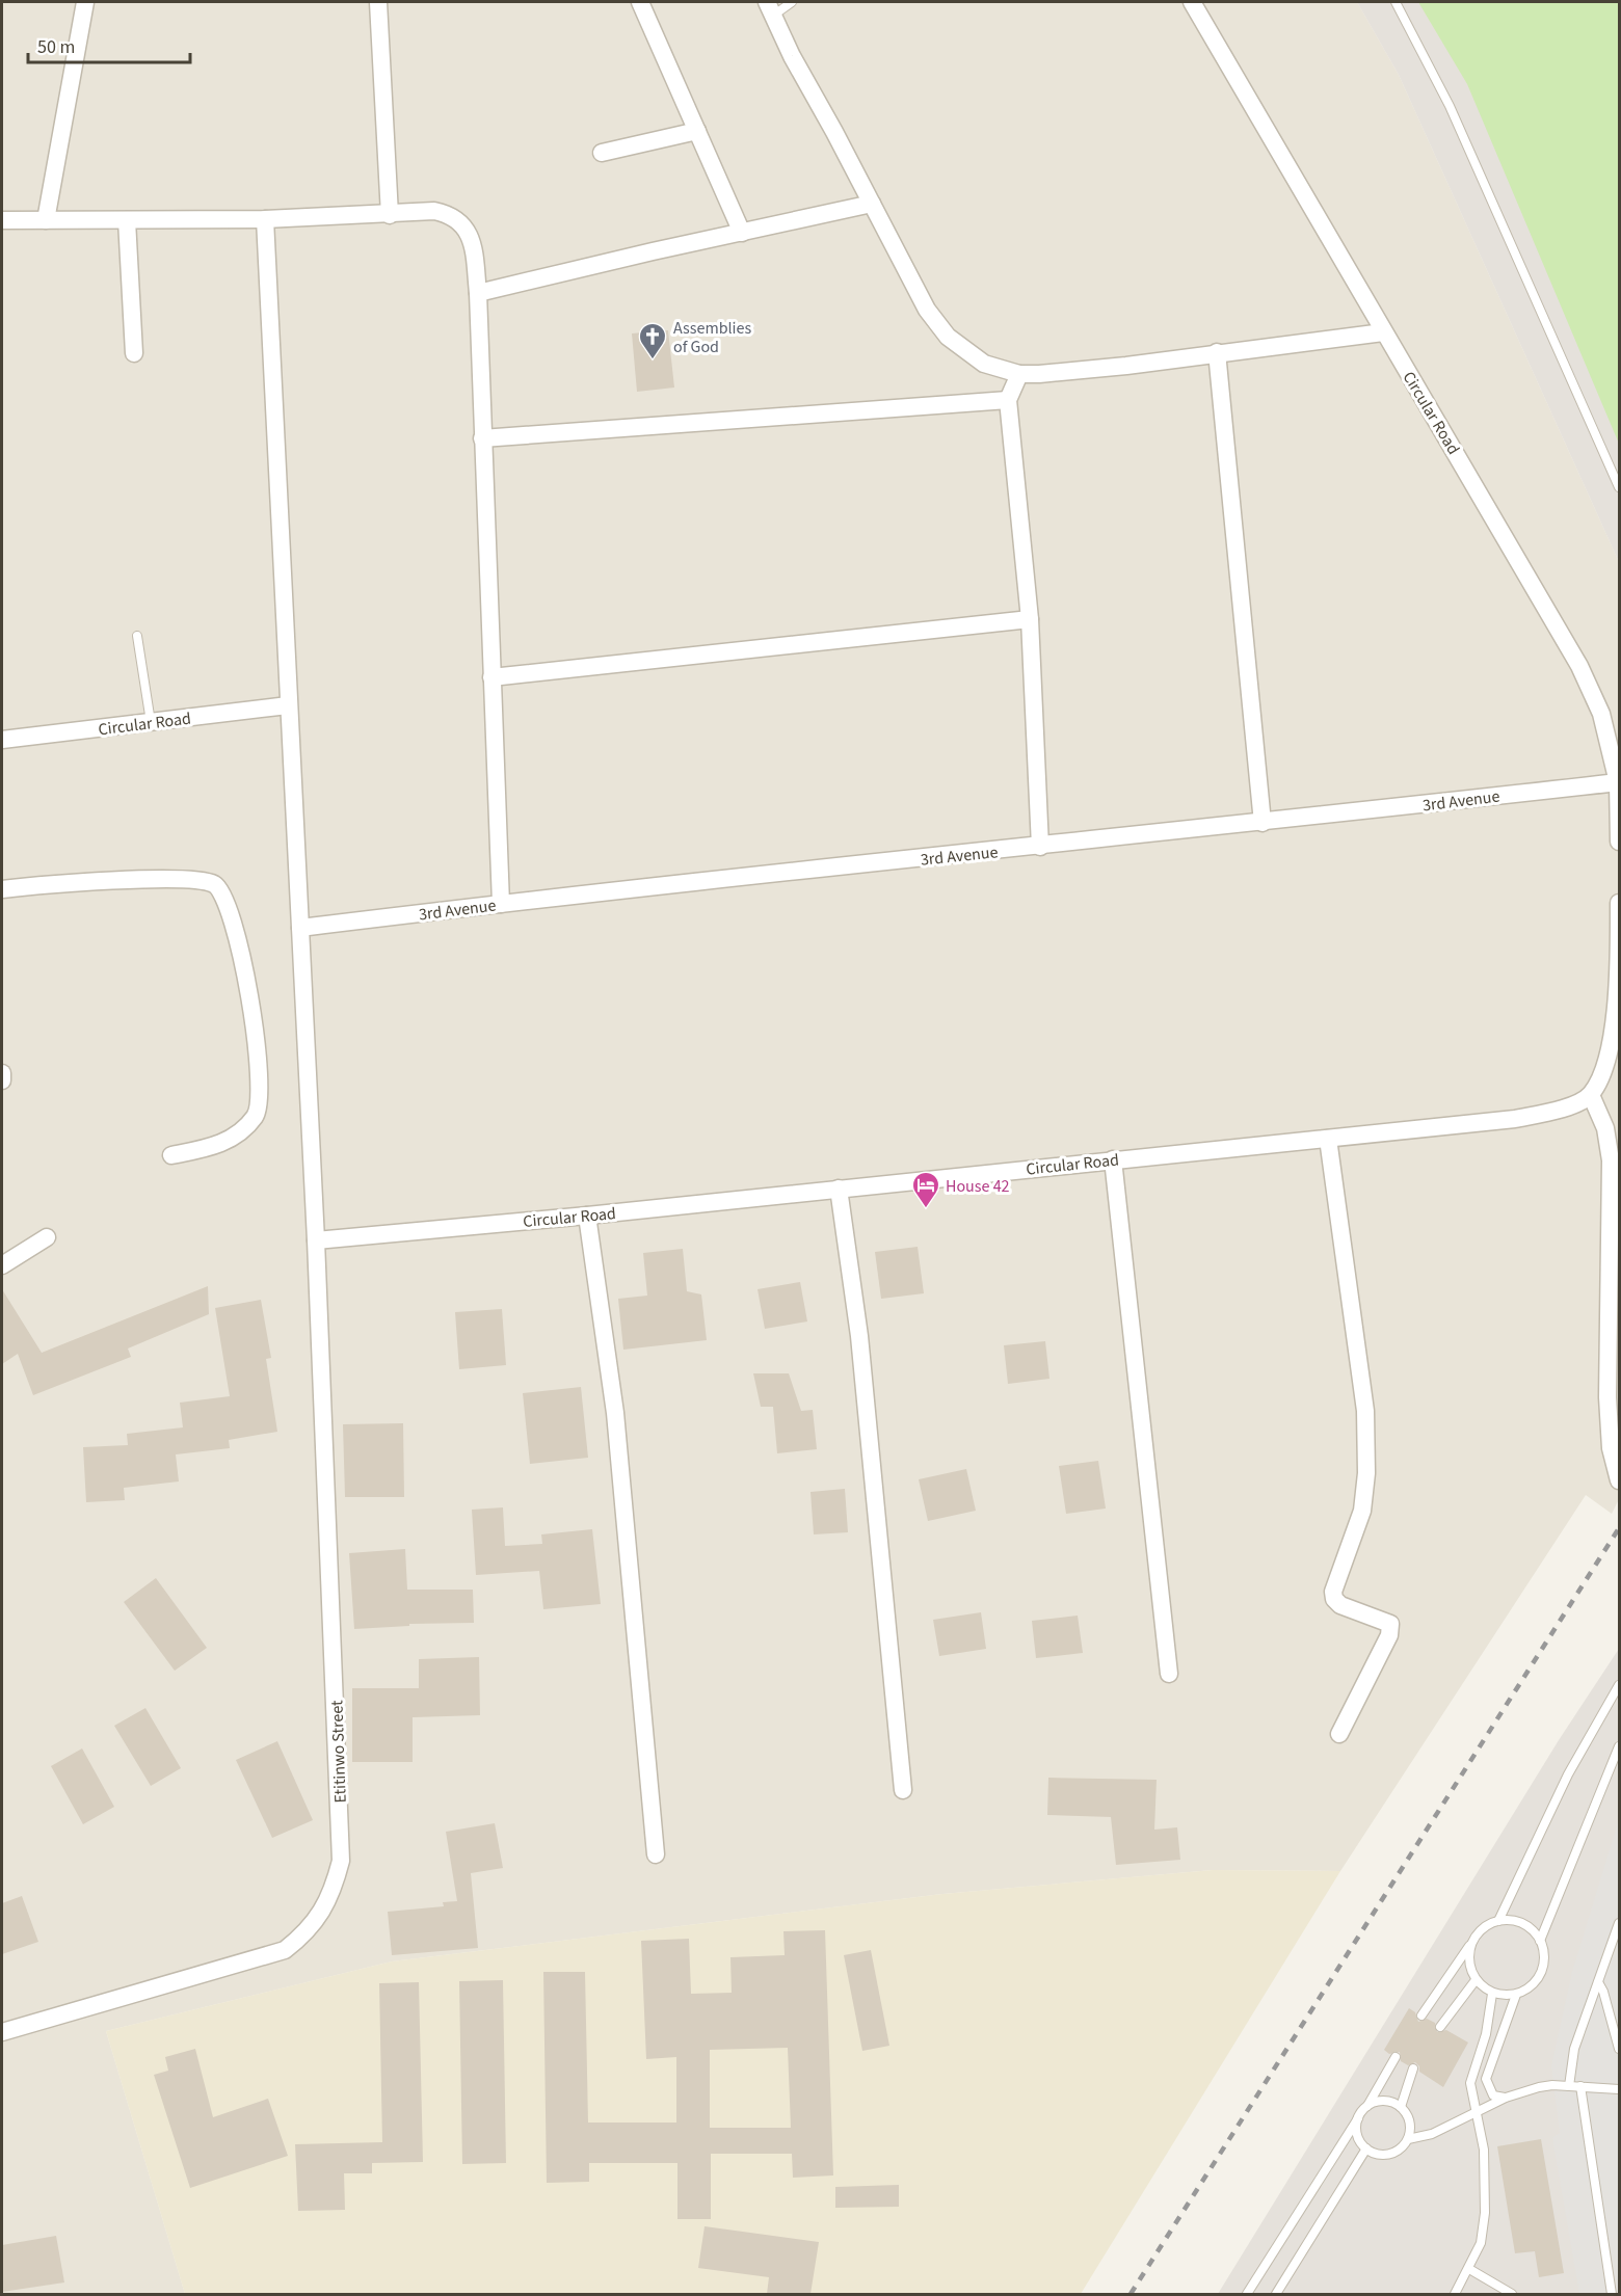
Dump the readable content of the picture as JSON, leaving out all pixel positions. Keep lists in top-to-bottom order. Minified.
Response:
{"streets":{"street":["Circular Road","3rd Avenue","Etitinwo Street"]},"crossings":[["Circular Road","3rd Avenue"],["Circular Road","Etitinwo Street"],["3rd Avenue","Etitinwo Street"]],"places":{"church":["Assemblies of God"],"hotel":["House 42"]},"scale_bar":"50 m"}
